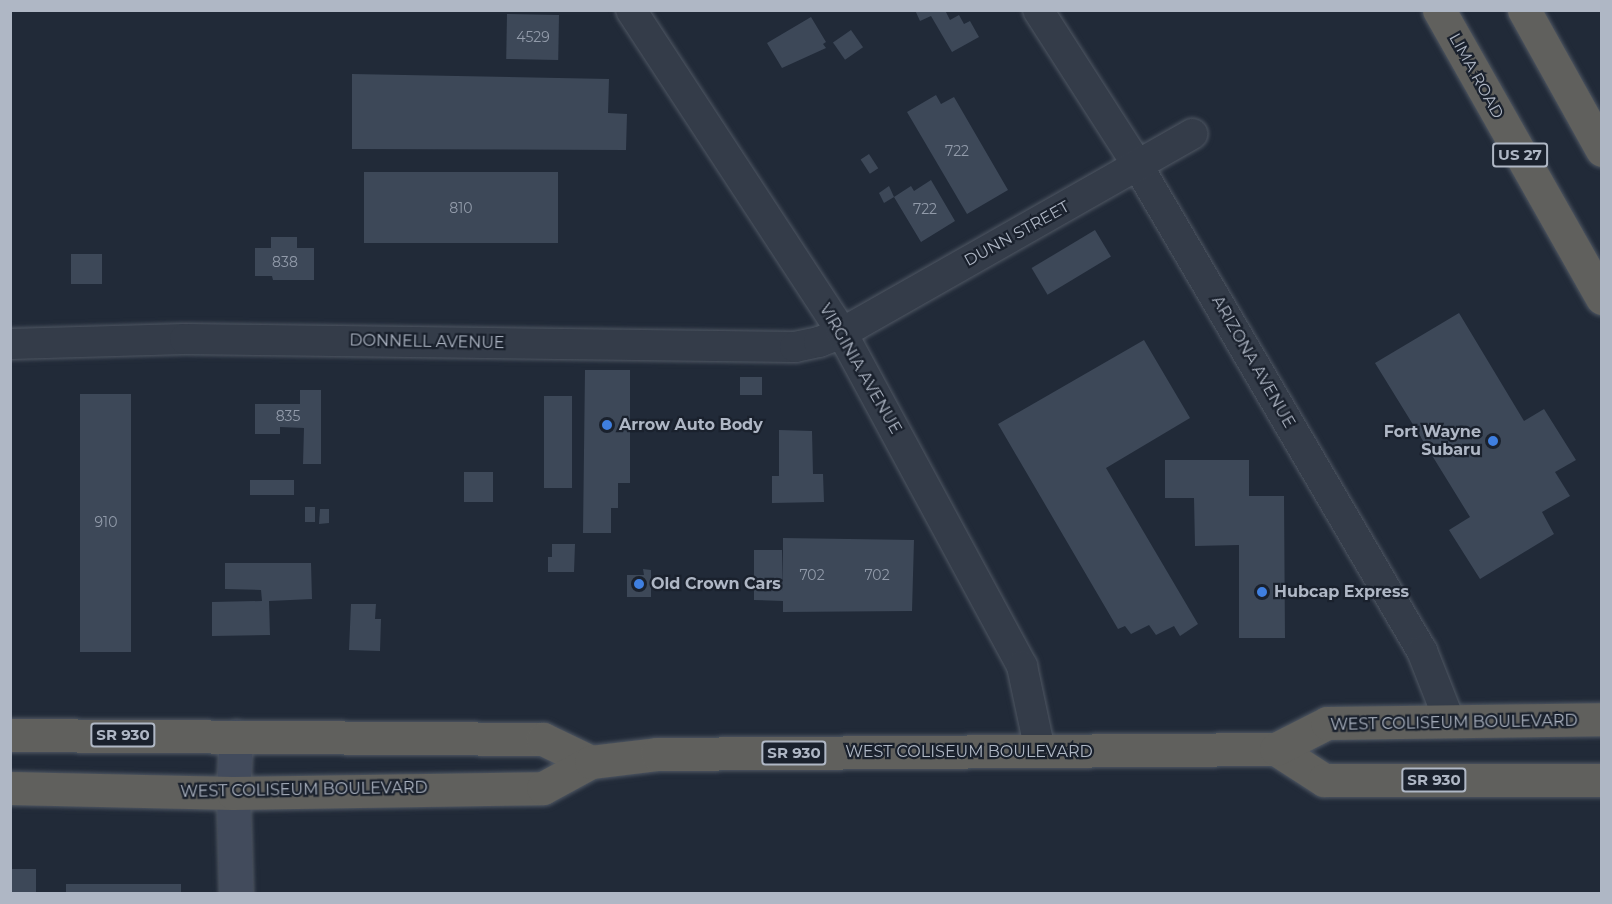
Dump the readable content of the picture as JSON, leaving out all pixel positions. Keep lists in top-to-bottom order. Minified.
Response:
{"streets":{"highway":["LIMA ROAD","US 27","WEST COLISEUM BOULEVARD","SR 930"],"street":["DUNN STREET","DONNELL AVENUE","ARIZONA AVENUE","VIRGINIA AVENUE"]},"crossings":[["DUNN STREET","DONNELL AVENUE"],["DUNN STREET","ARIZONA AVENUE"],["DUNN STREET","VIRGINIA AVENUE"],["DONNELL AVENUE","VIRGINIA AVENUE"],["ARIZONA AVENUE","WEST COLISEUM BOULEVARD"],["VIRGINIA AVENUE","WEST COLISEUM BOULEVARD"],["WEST COLISEUM BOULEVARD","SR 930"]],"places":["Arrow Auto Body","Fort Wayne Subaru","Old Crown Cars","Hubcap Express"],"house_numbers":["4529","722","810","722","838","835","910","702","702"]}
